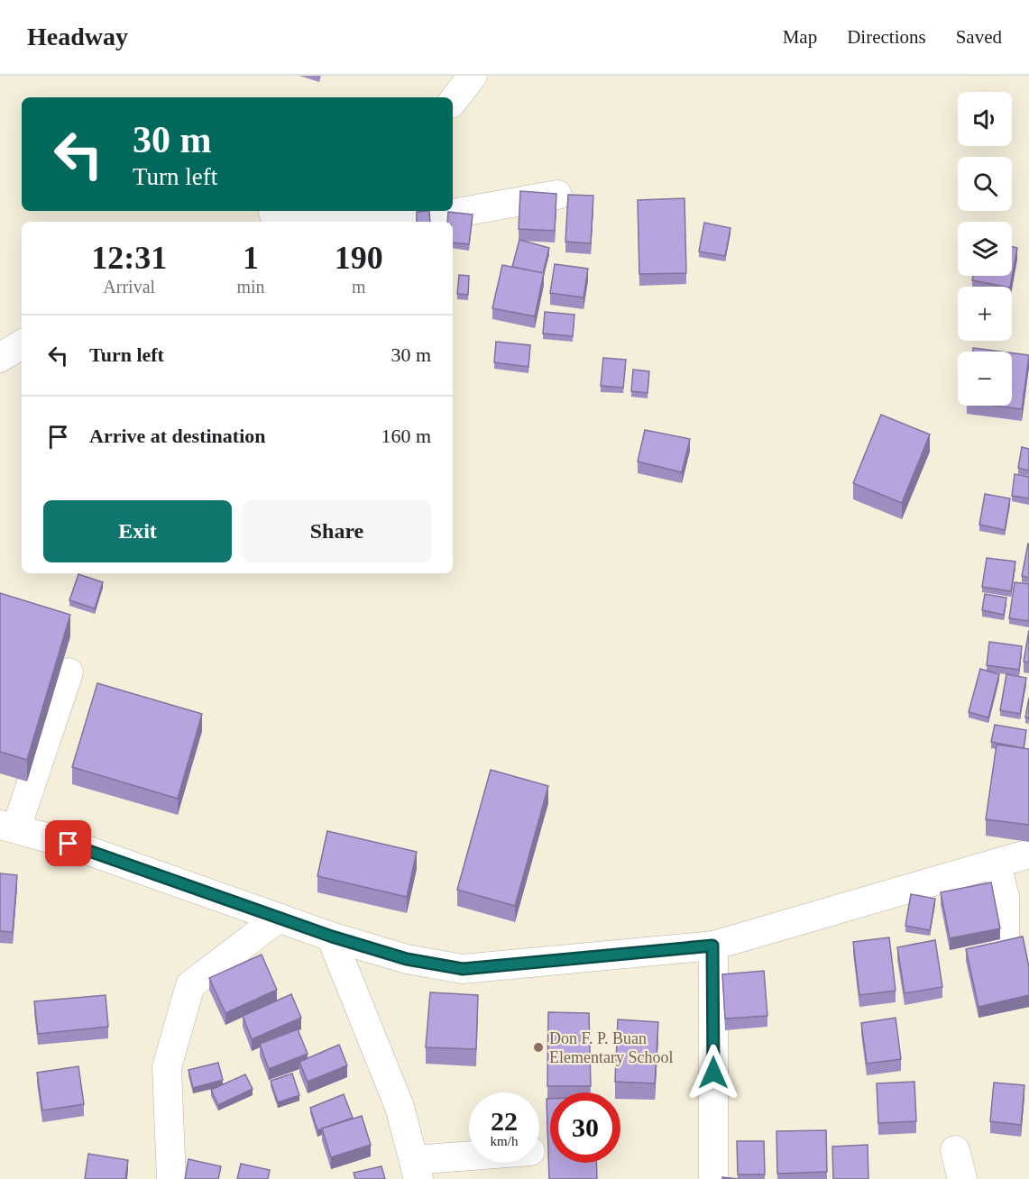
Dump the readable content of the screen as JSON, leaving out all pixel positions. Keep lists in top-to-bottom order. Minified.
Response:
{"places":["Don F. P. Buan Elementary School"],"page":{"header":"Headway","nav":["Map","Directions","Saved"],"map_buttons":["+","−"],"turn":["30 m","Turn left"],"eta":["12:31","Arrival","1","min","190","m"],"list":[{"name":"Turn left","value":"30 m"},{"name":"Arrive at destination","value":"160 m"}],"buttons":["Exit","Share"],"speed":"22 km/h","limit":"30"}}
